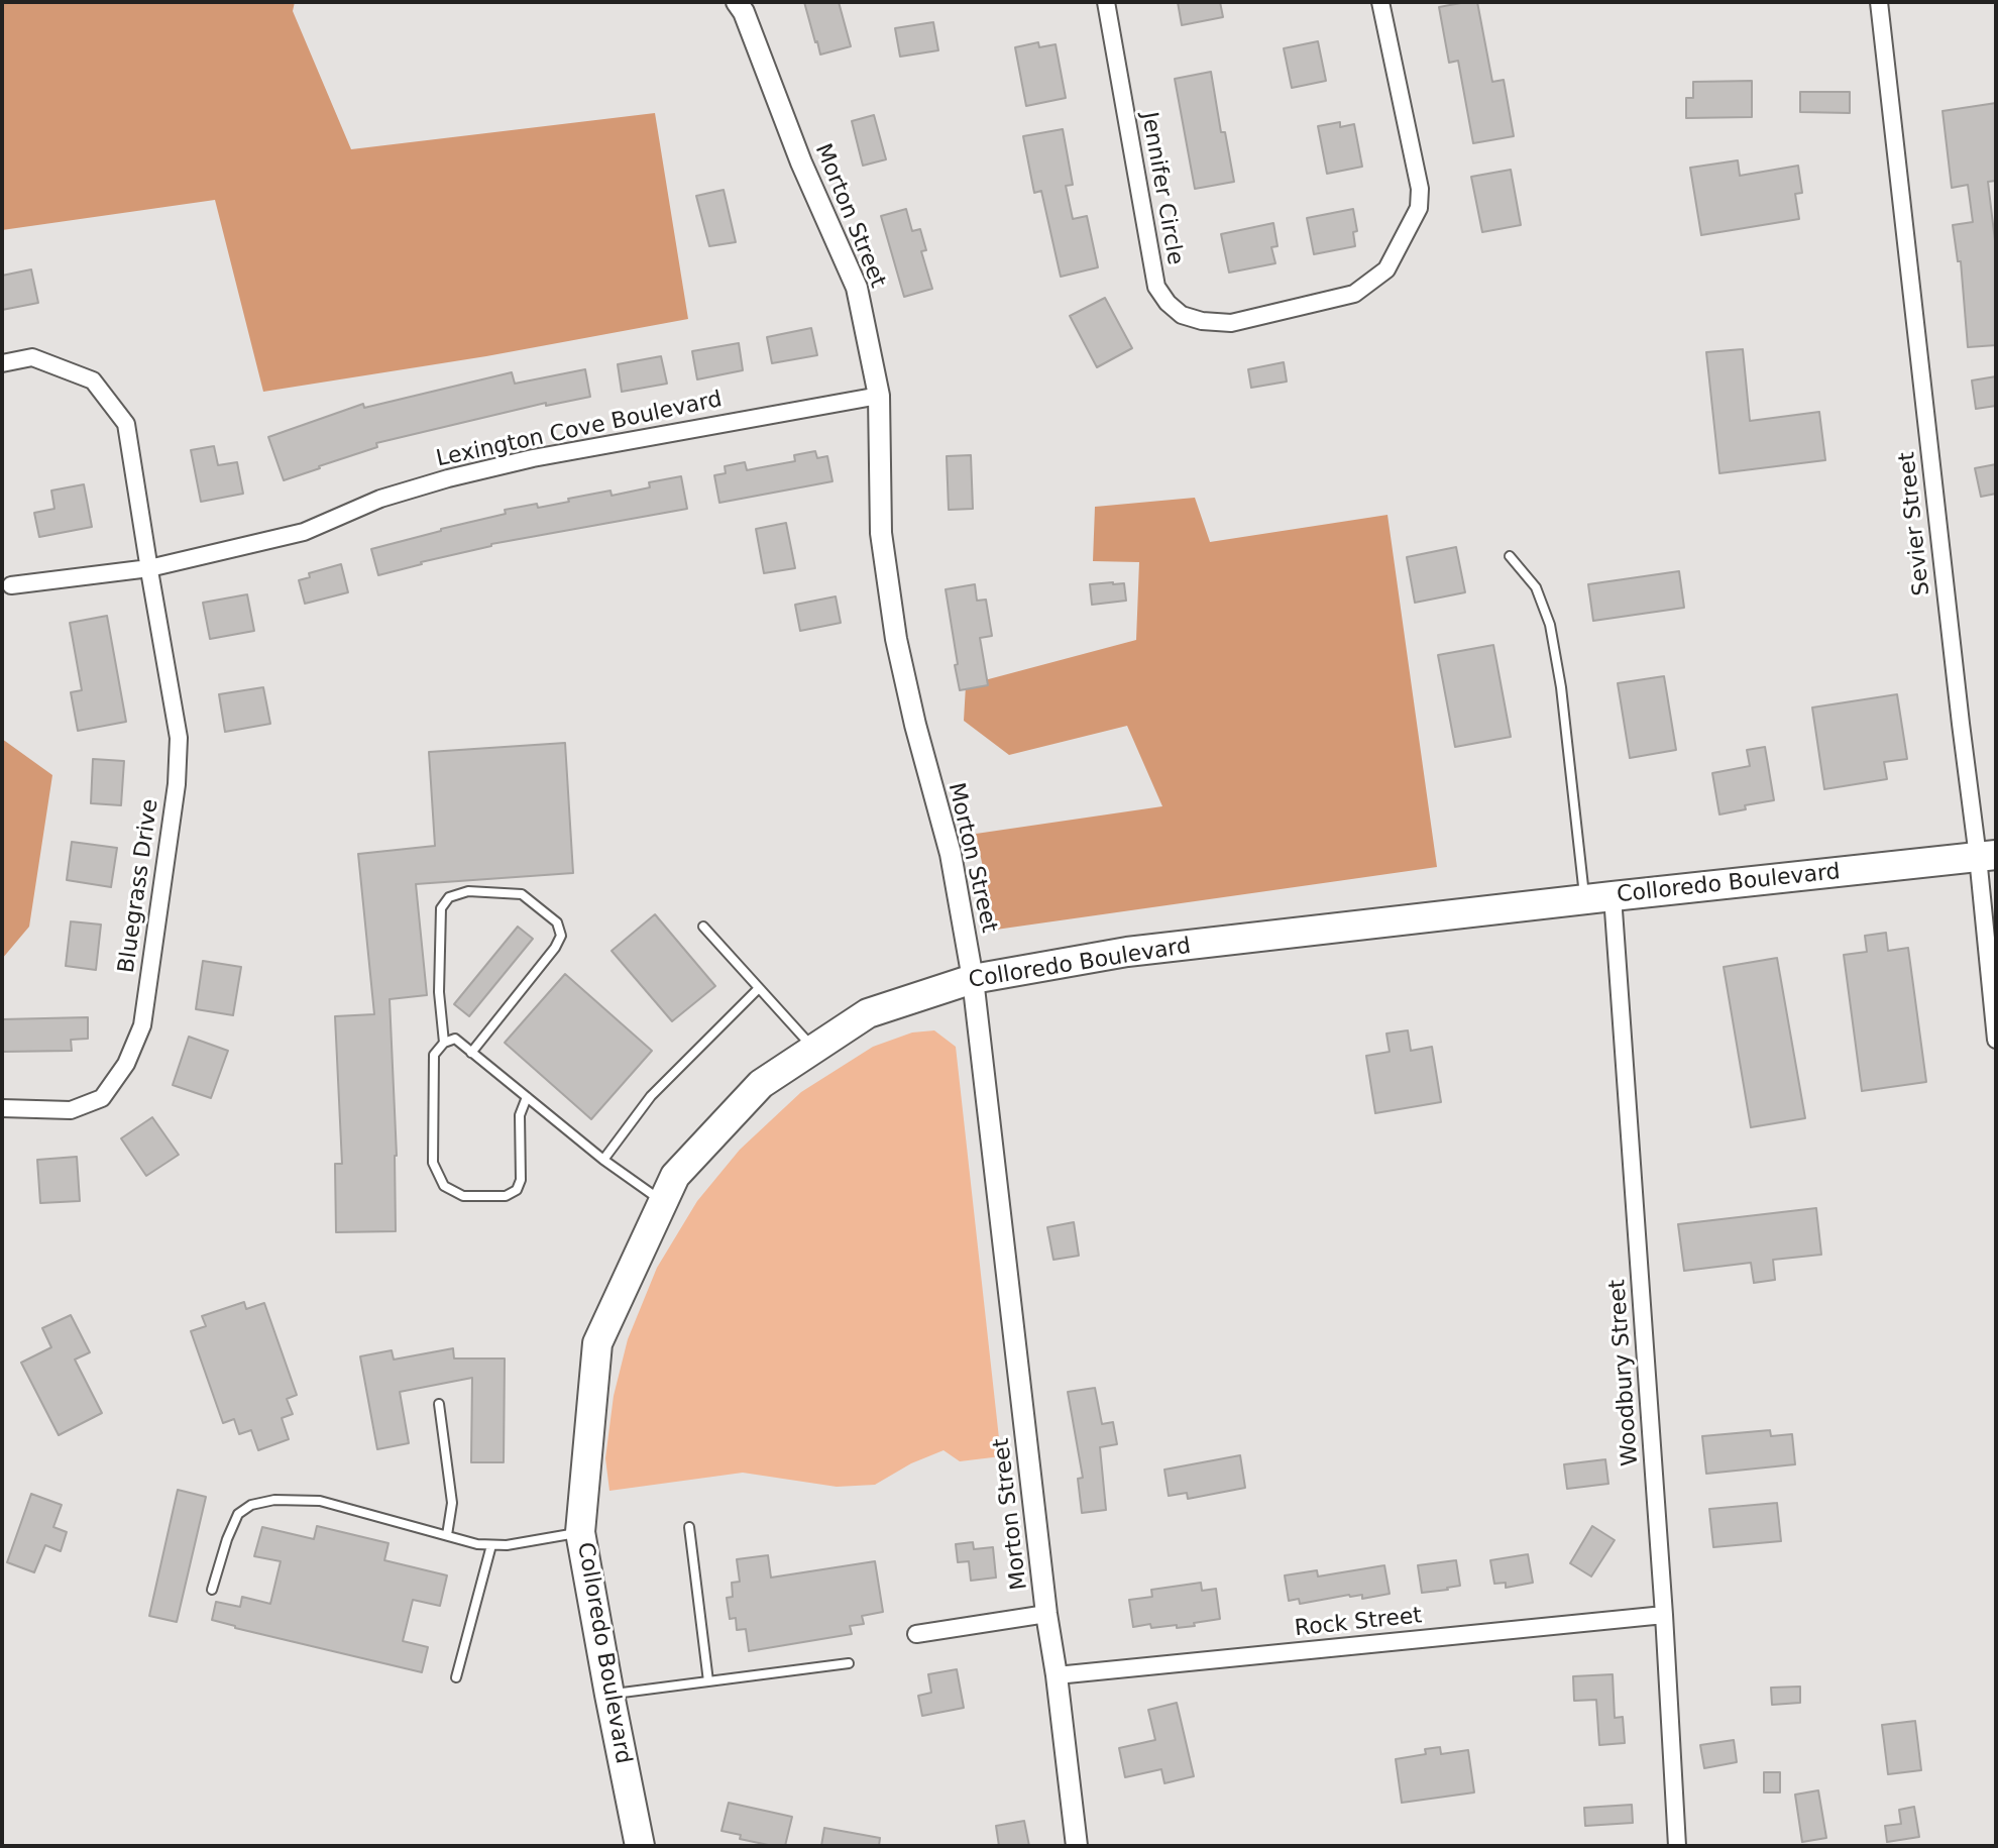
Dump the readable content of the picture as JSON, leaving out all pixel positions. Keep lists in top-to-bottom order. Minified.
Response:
{"streets":{"highway":["Colloredo Boulevard"],"street":["Jennifer Circle","Morton Street","Lexington Cove Boulevard","Sevier Street","Bluegrass Drive","Woodbury Street","Rock Street"]},"crossings":[["Morton Street","Lexington Cove Boulevard"],["Morton Street","Colloredo Boulevard"],["Morton Street","Rock Street"],["Lexington Cove Boulevard","Bluegrass Drive"],["Sevier Street","Colloredo Boulevard"],["Colloredo Boulevard","Woodbury Street"],["Woodbury Street","Rock Street"]]}
